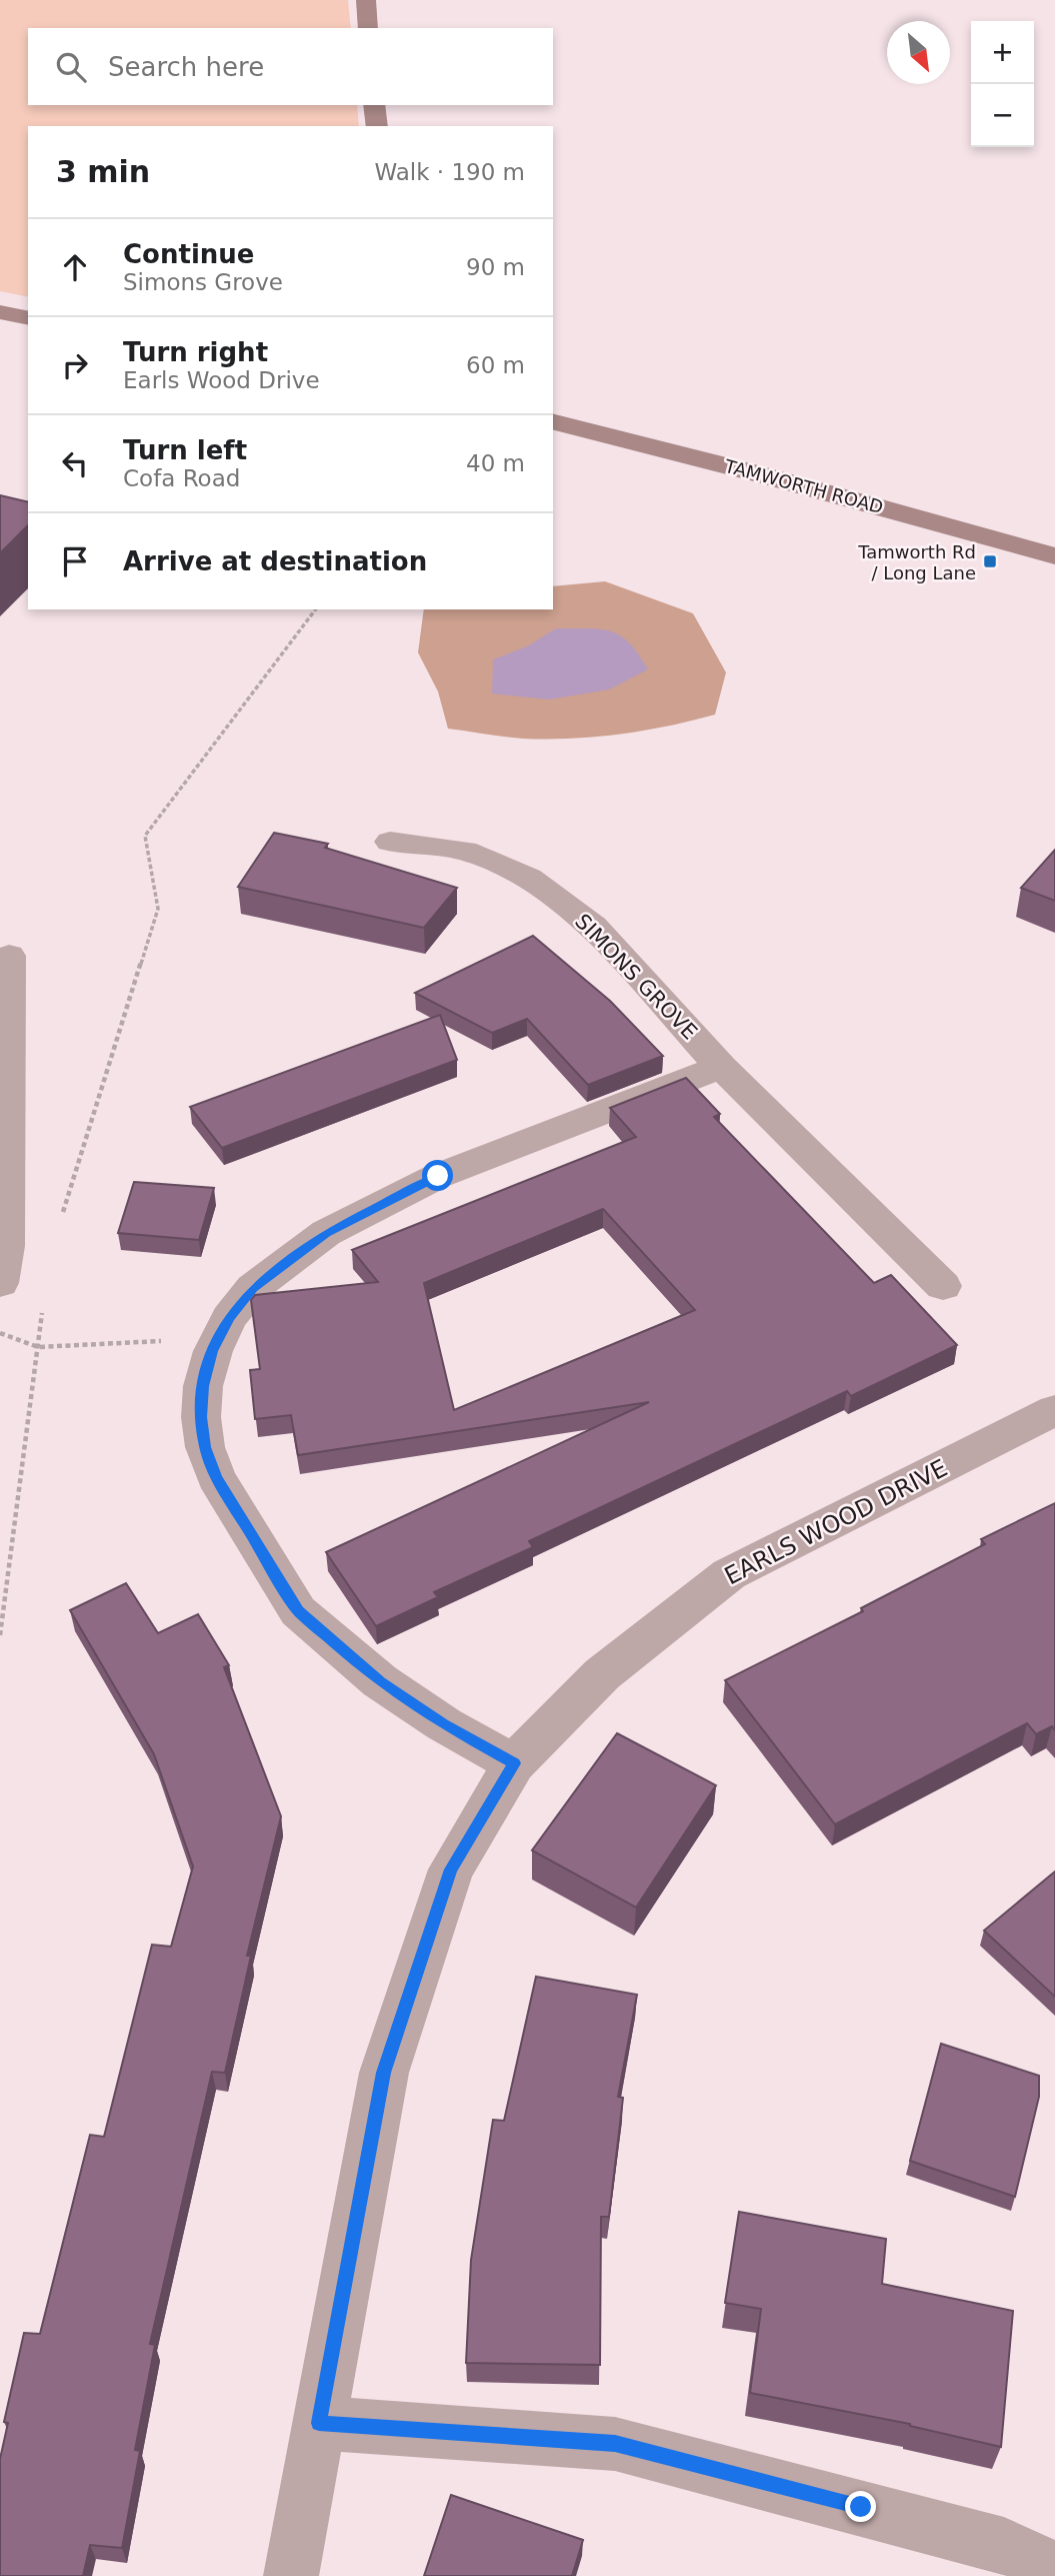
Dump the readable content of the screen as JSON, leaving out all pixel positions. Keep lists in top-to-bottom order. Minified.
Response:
{"streets":{"main road":["TAMWORTH ROAD"],"street":["SIMONS GROVE","EARLS WOOD DRIVE"]},"places":{"transit":["Tamworth Rd / Long Lane"]},"north":"bottom right","page":{"map_buttons":["+","−"],"search":"Search here","heading":["3 min","Walk · 190 m"],"list":[["Continue","Simons Grove","90 m"],["Turn right","Earls Wood Drive","60 m"],["Turn left","Cofa Road","40 m"],"Arrive at destination"]}}
